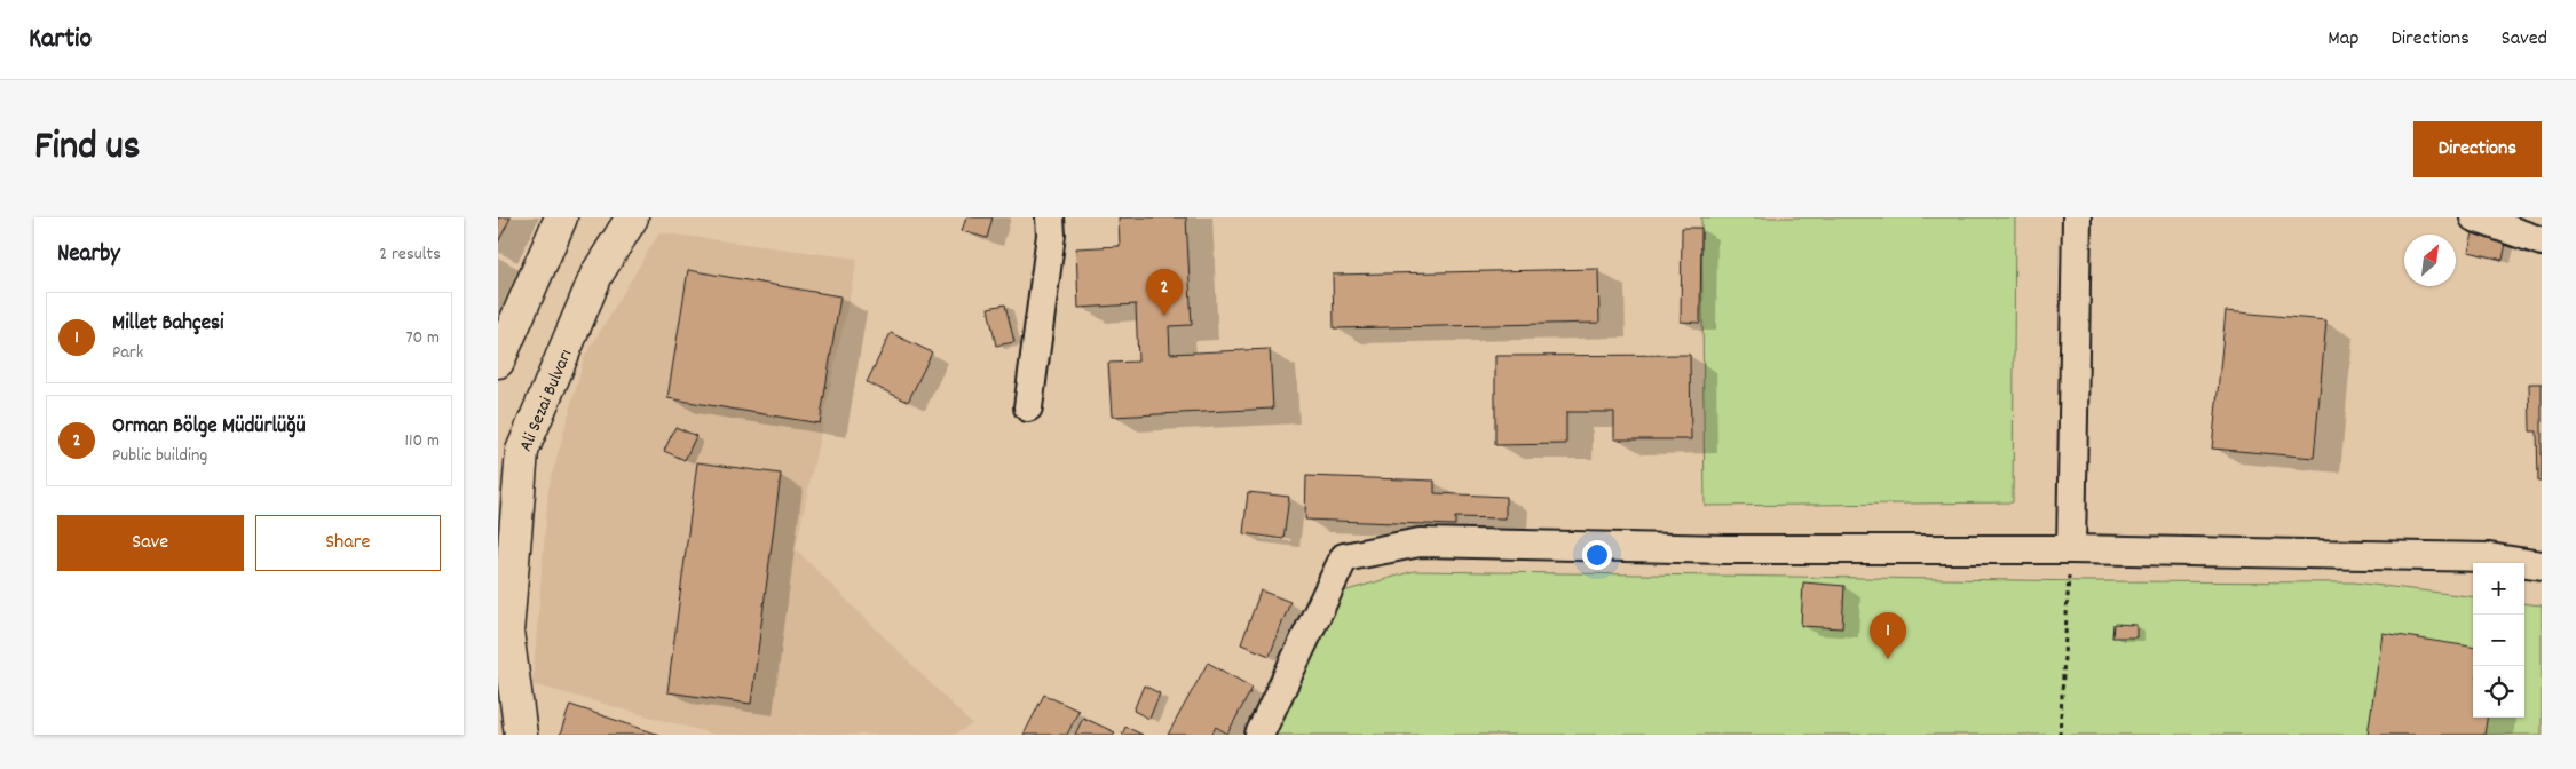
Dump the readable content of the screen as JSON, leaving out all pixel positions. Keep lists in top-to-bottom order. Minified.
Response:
{"streets":{"main road":["Ali Sezai Bulvarı"]},"north":"top right","page":{"header":"Kartio","nav":["Map","Directions","Saved"],"title":"Find us","buttons":["Directions",["Save","Share"]],"heading":["Nearby","2 results"],"pins":["2","1"],"list":[{"mark":"1","name":"Millet Bahçesi","note":"Park","value":"70 m"},{"mark":"2","name":"Orman Bölge Müdürlüğü","note":"Public building","value":"110 m"}],"map_buttons":["+","−"]}}
